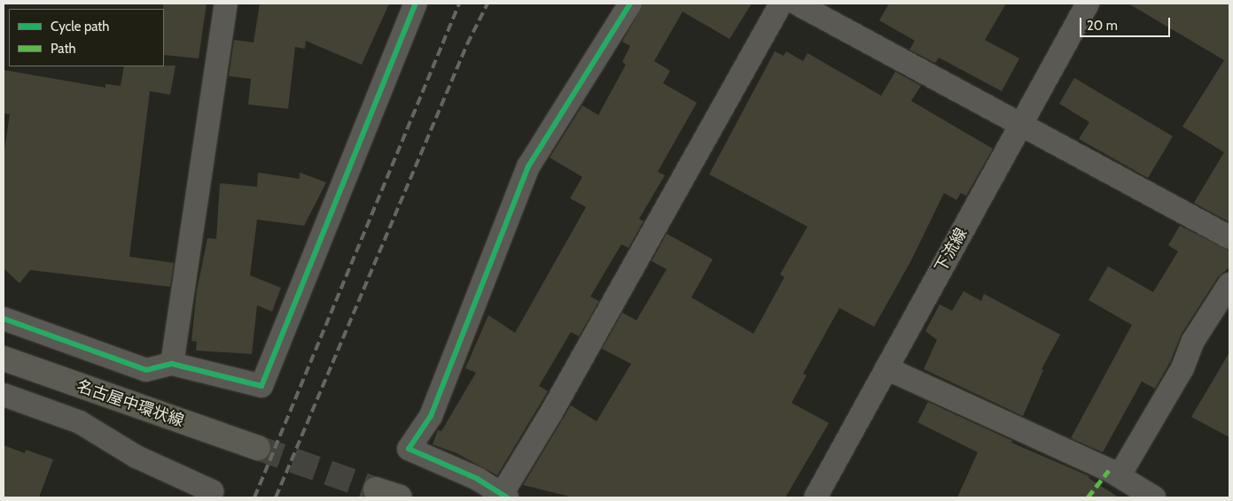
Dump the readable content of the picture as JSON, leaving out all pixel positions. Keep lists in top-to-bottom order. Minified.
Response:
{"streets":{"main road":["名古屋中環状線"],"street":["下流線"]},"legend":["Cycle path","Path"],"scale_bar":"20 m"}
